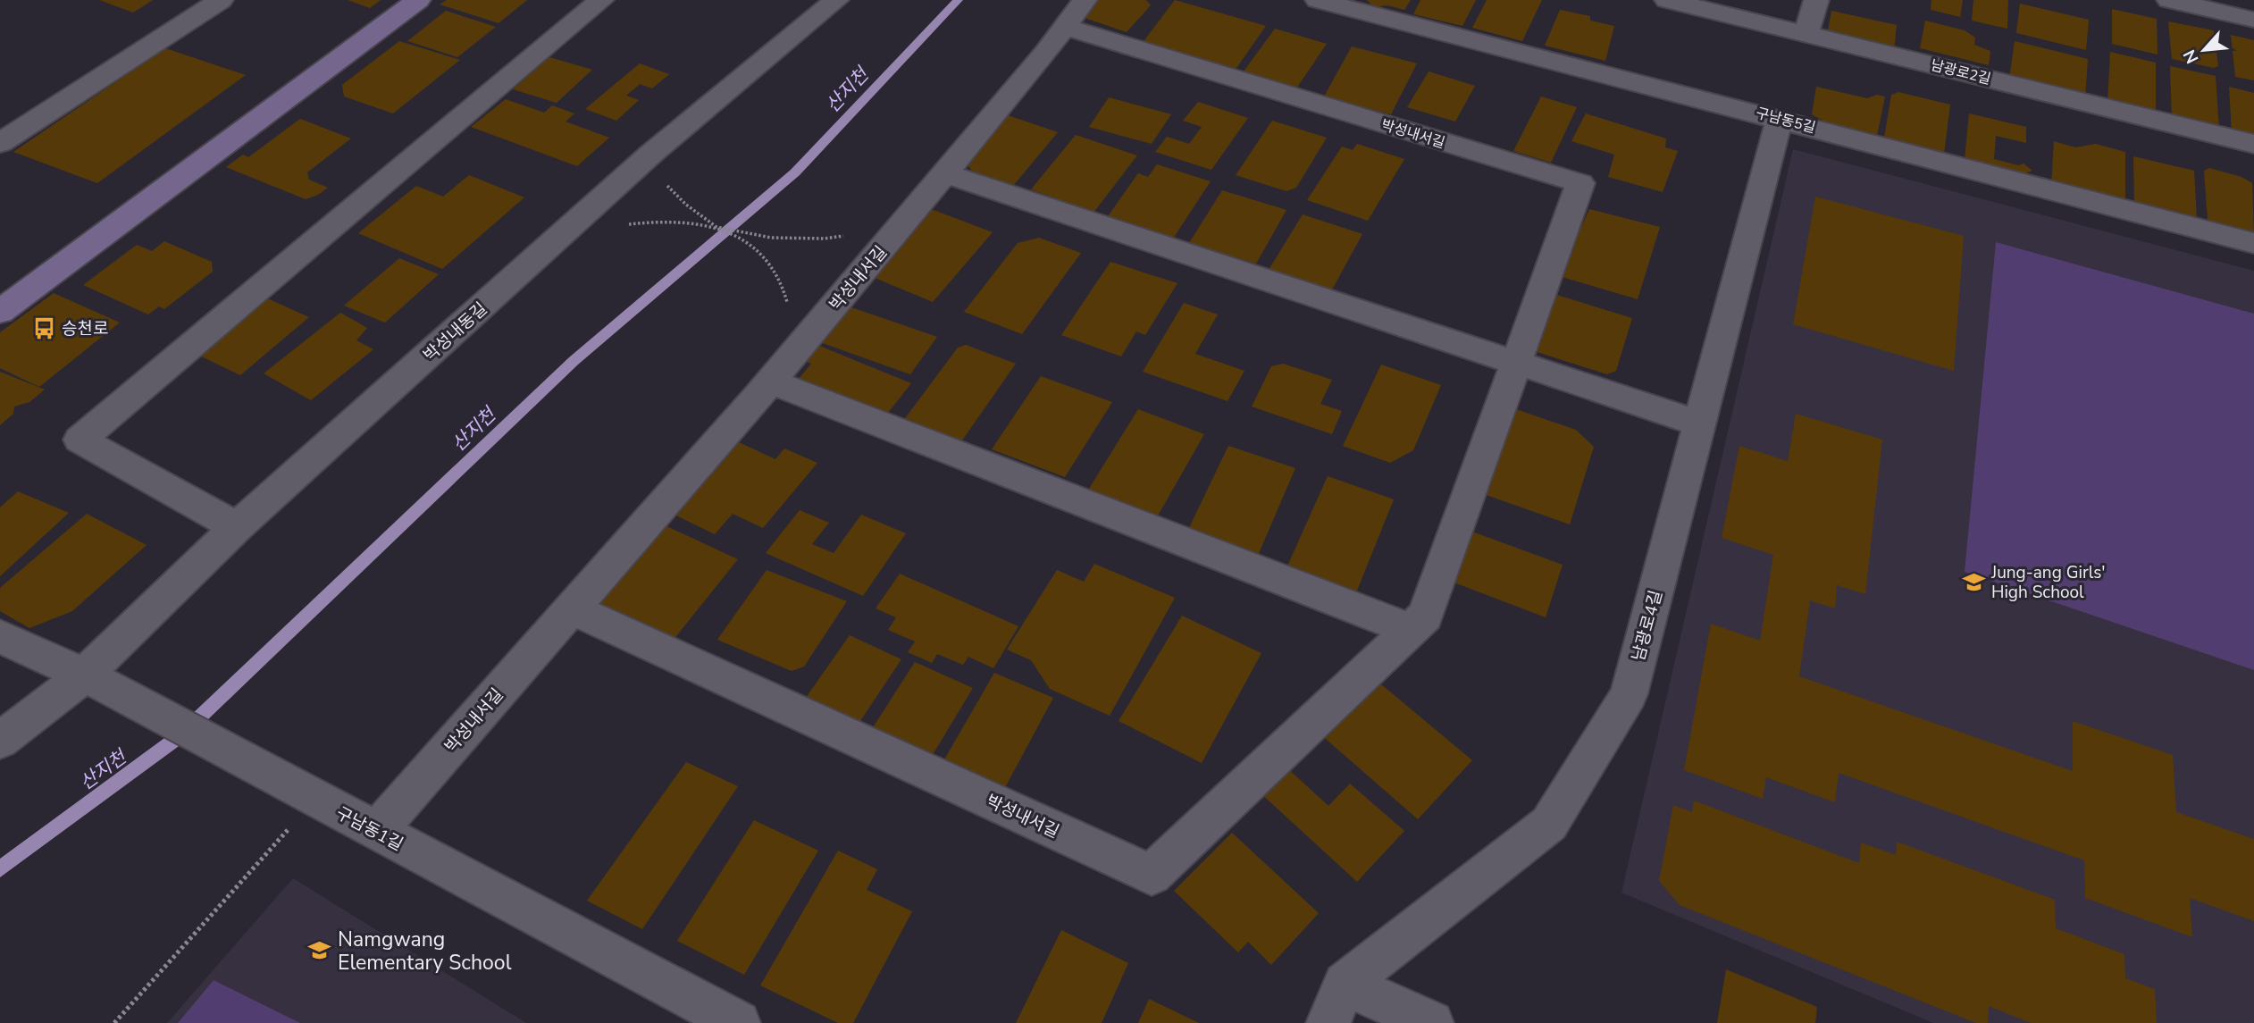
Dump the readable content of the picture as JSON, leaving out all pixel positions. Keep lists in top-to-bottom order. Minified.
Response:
{"streets":{"street":["남광로2길","구남동5길","박성내서길","박성내동길","남광로4길","구남동1길"]},"crossings":[["구남동5길","남광로4길"],["박성내서길","구남동1길"],["박성내동길","구남동1길"]],"water":["산지천"],"places":{"bus stop":["승천로"],"school or university":["Jung-ang Girls' High School","Namgwang Elementary School"]},"north":"bottom left"}
